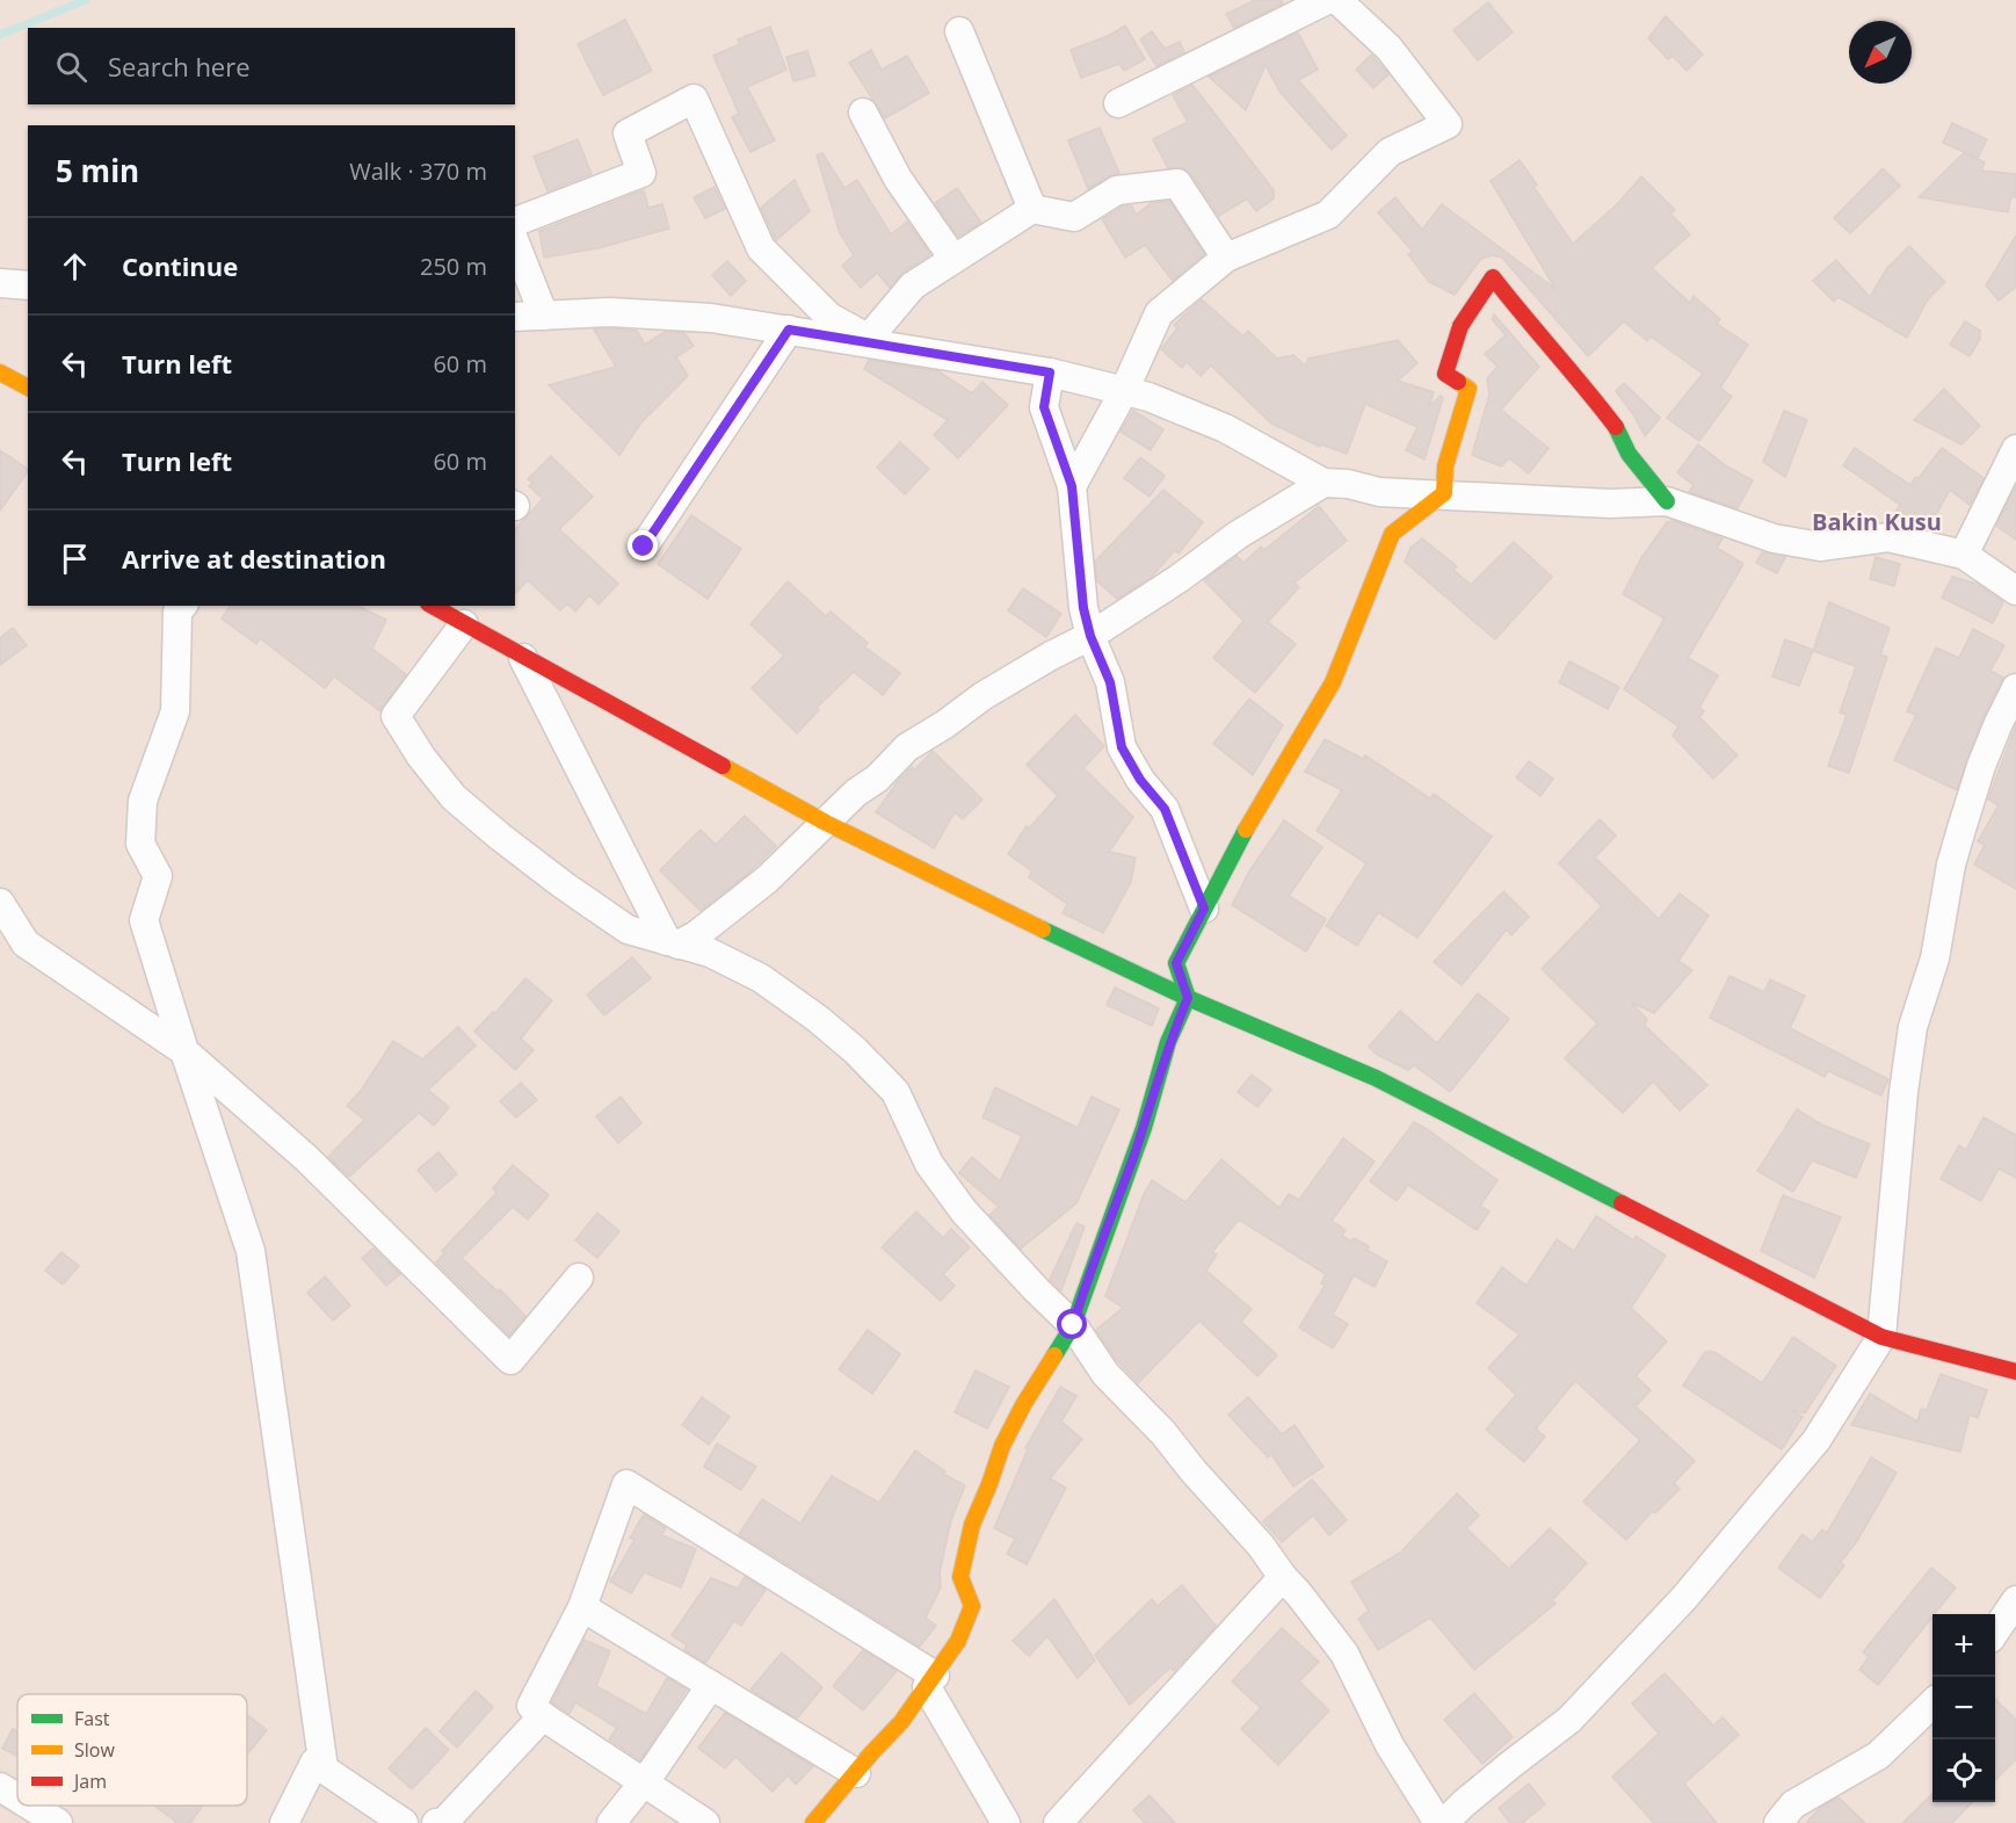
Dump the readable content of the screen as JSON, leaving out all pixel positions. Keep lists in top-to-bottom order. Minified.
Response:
{"districts":["Bakin Kusu"],"legend":["Fast","Slow","Jam"],"north":"bottom left","page":{"search":"Search here","heading":["5 min","Walk · 370 m"],"list":[["Continue","250 m"],["Turn left","60 m"],["Turn left","60 m"],"Arrive at destination"],"map_buttons":["+","−"]}}
